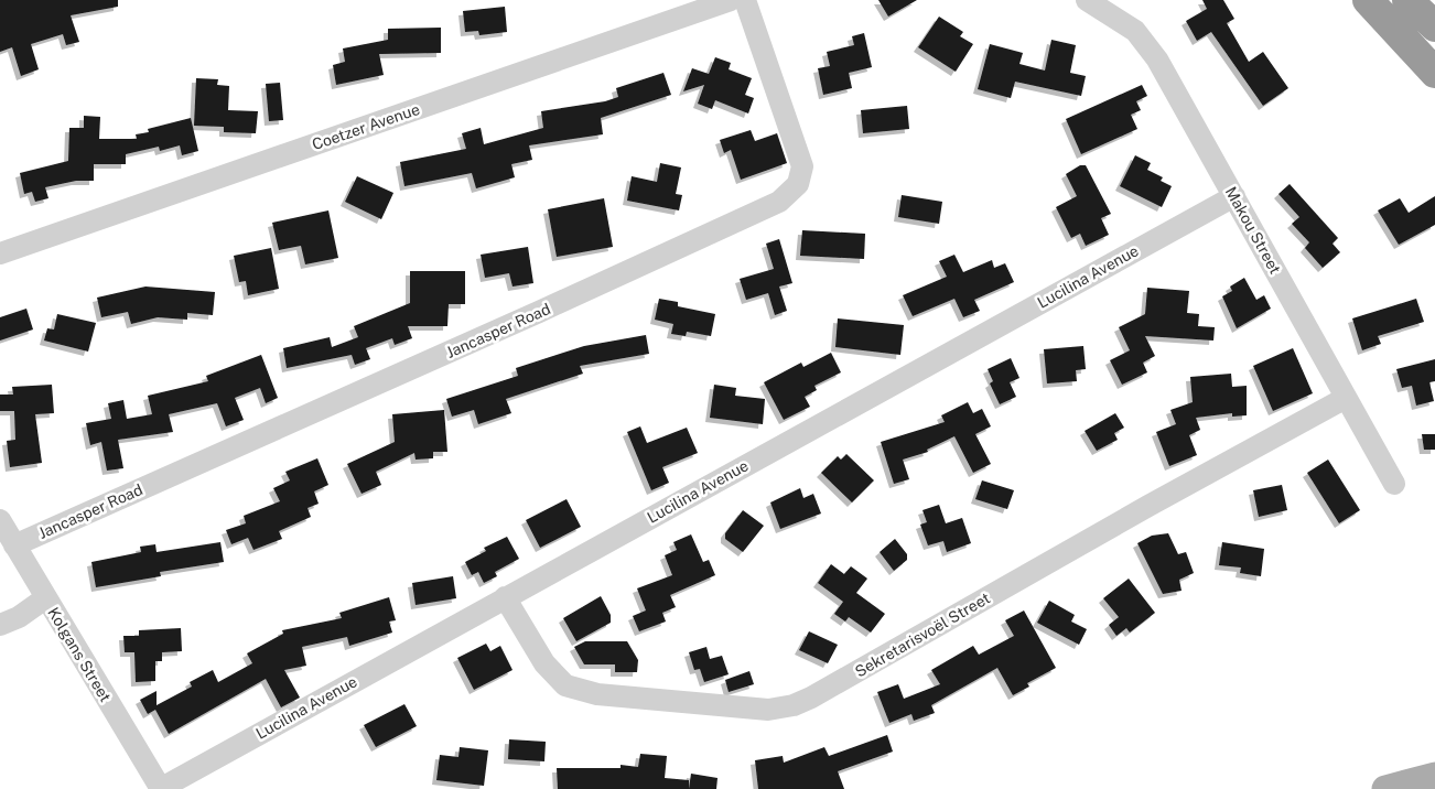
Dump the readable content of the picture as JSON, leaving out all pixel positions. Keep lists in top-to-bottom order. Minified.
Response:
{"streets":{"street":["Coetzer Avenue","Makou Street","Lucilina Avenue","Jancasper Road","Sekretarisvoël Street","Kolgans Street"]},"crossings":[["Makou Street","Lucilina Avenue"],["Makou Street","Sekretarisvoël Street"],["Lucilina Avenue","Sekretarisvoël Street"],["Lucilina Avenue","Kolgans Street"],["Jancasper Road","Kolgans Street"]]}
